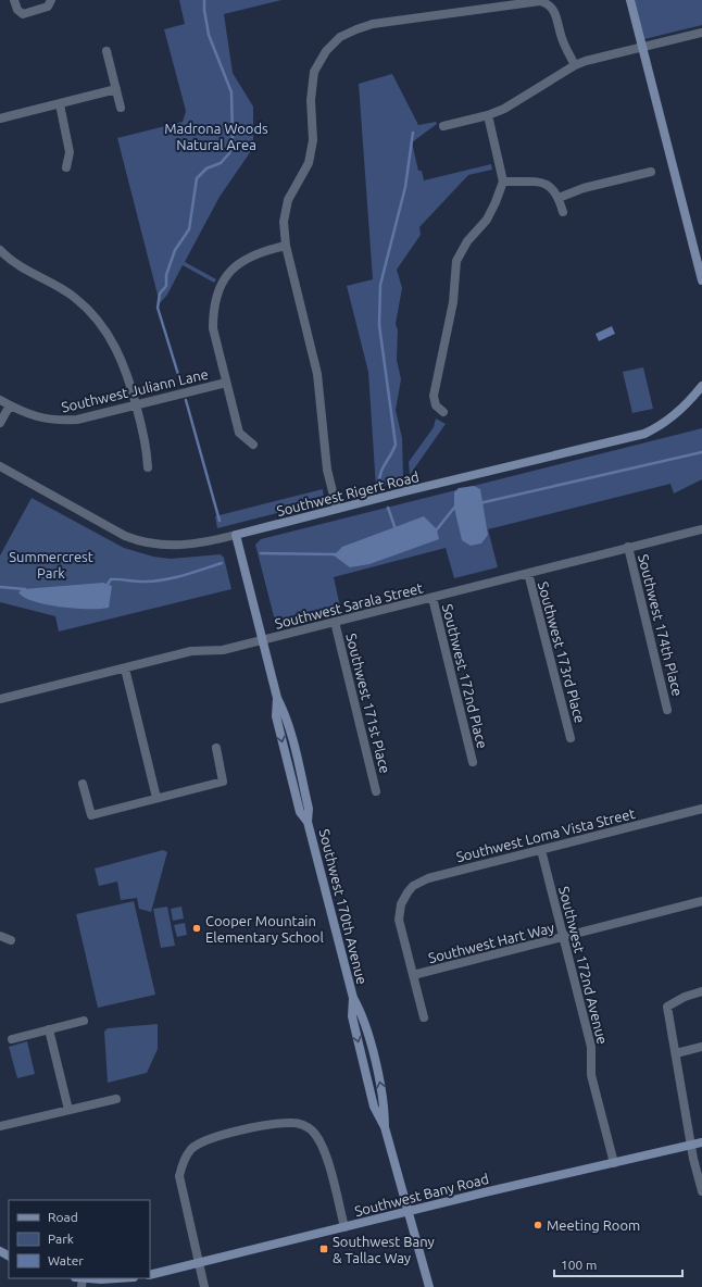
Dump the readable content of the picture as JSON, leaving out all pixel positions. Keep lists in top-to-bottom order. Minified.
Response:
{"streets":{"main road":["Southwest Rigert Road","Southwest 170th Avenue","Southwest Bany Road"],"street":["Southwest Juliann Lane","Southwest Sarala Street","Southwest 174th Place","Southwest 173rd Place","Southwest 172nd Place","Southwest 171st Place","Southwest Loma Vista Street","Southwest Hart Way","Southwest 172nd Avenue"]},"crossings":[["Southwest Rigert Road","Southwest 170th Avenue"],["Southwest Sarala Street","Southwest 174th Place"],["Southwest Sarala Street","Southwest 173rd Place"],["Southwest Sarala Street","Southwest 172nd Place"],["Southwest Sarala Street","Southwest 171st Place"],["Southwest Sarala Street","Southwest 170th Avenue"],["Southwest Loma Vista Street","Southwest Hart Way"],["Southwest Loma Vista Street","Southwest 172nd Avenue"],["Southwest 170th Avenue","Southwest Bany Road"],["Southwest Hart Way","Southwest 172nd Avenue"],["Southwest 172nd Avenue","Southwest Bany Road"]],"parks":["Madrona Woods Natural Area","Summercrest Park"],"places":{"other":["Cooper Mountain Elementary School","Meeting Room"],"transit":["Southwest Bany & Tallac Way"]},"legend":["Road","Park","Water"],"scale_bar":"100 m"}
